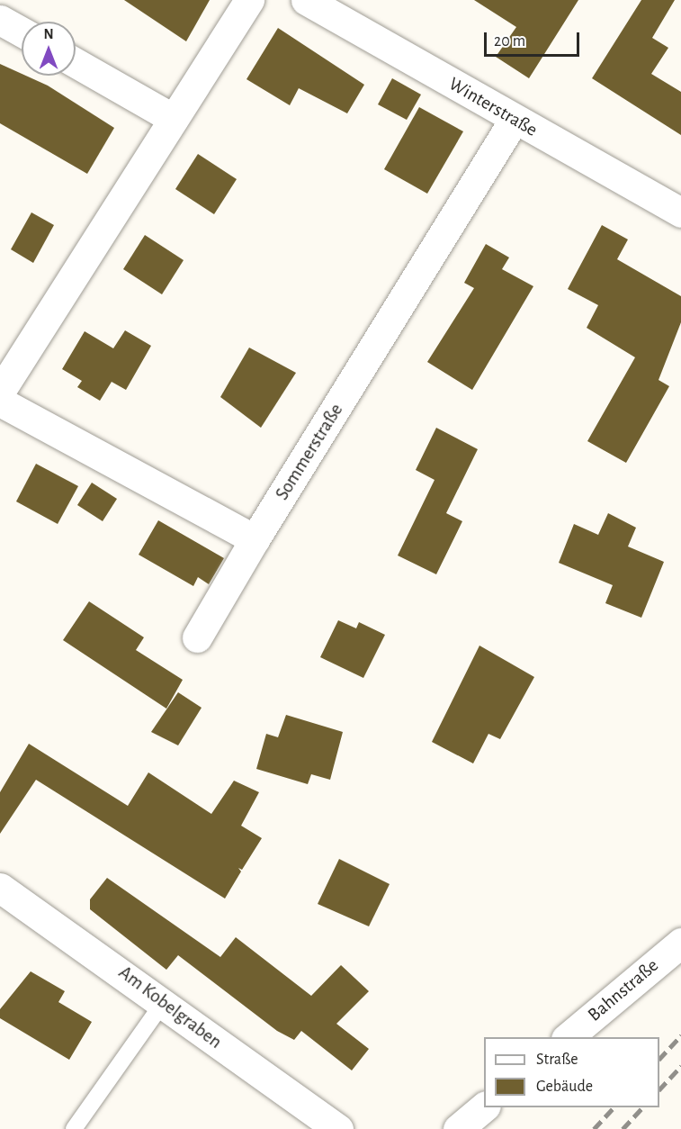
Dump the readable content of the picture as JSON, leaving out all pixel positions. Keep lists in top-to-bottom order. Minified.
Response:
{"streets":{"street":["Winterstraße","Sommerstraße","Bahnstraße","Am Kobelgraben"]},"crossings":[["Winterstraße","Sommerstraße"]],"legend":["Straße","Gebäude"],"scale_bar":"20 m","north":"top"}
